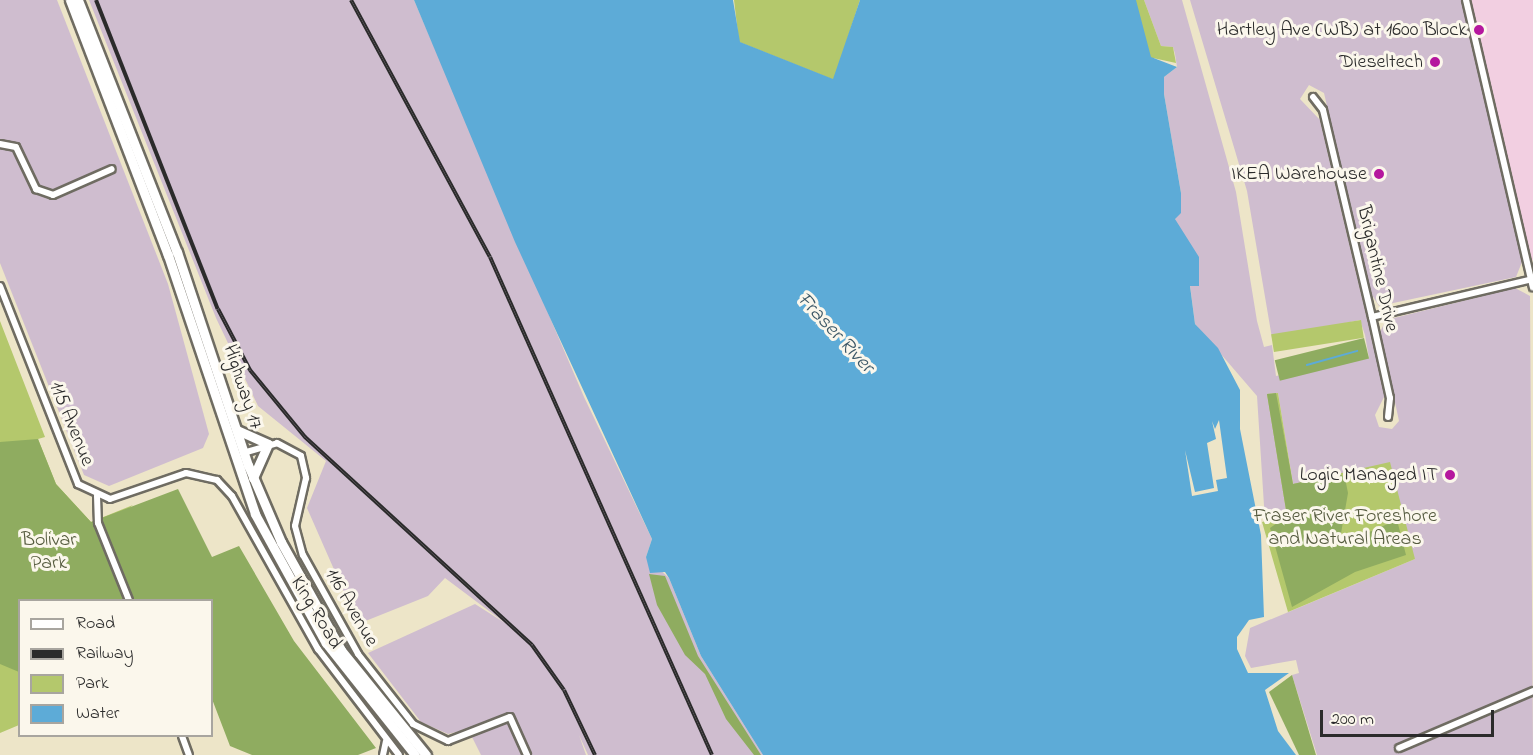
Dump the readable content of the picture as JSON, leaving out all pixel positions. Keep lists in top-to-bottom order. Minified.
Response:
{"streets":{"highway":["Highway 17"],"street":["Brigantine Drive","115 Avenue","116 Avenue","King Road"]},"crossings":[["115 Avenue","King Road"]],"water":["Fraser River"],"parks":["Fraser River Foreshore and Natural Areas","Bolivar Park"],"places":["Hartley Ave (WB) at 1600 Block","Dieseltech","IKEA Warehouse","Logic Managed IT"],"legend":["Road","Railway","Park","Water"],"scale_bar":"200 m"}
